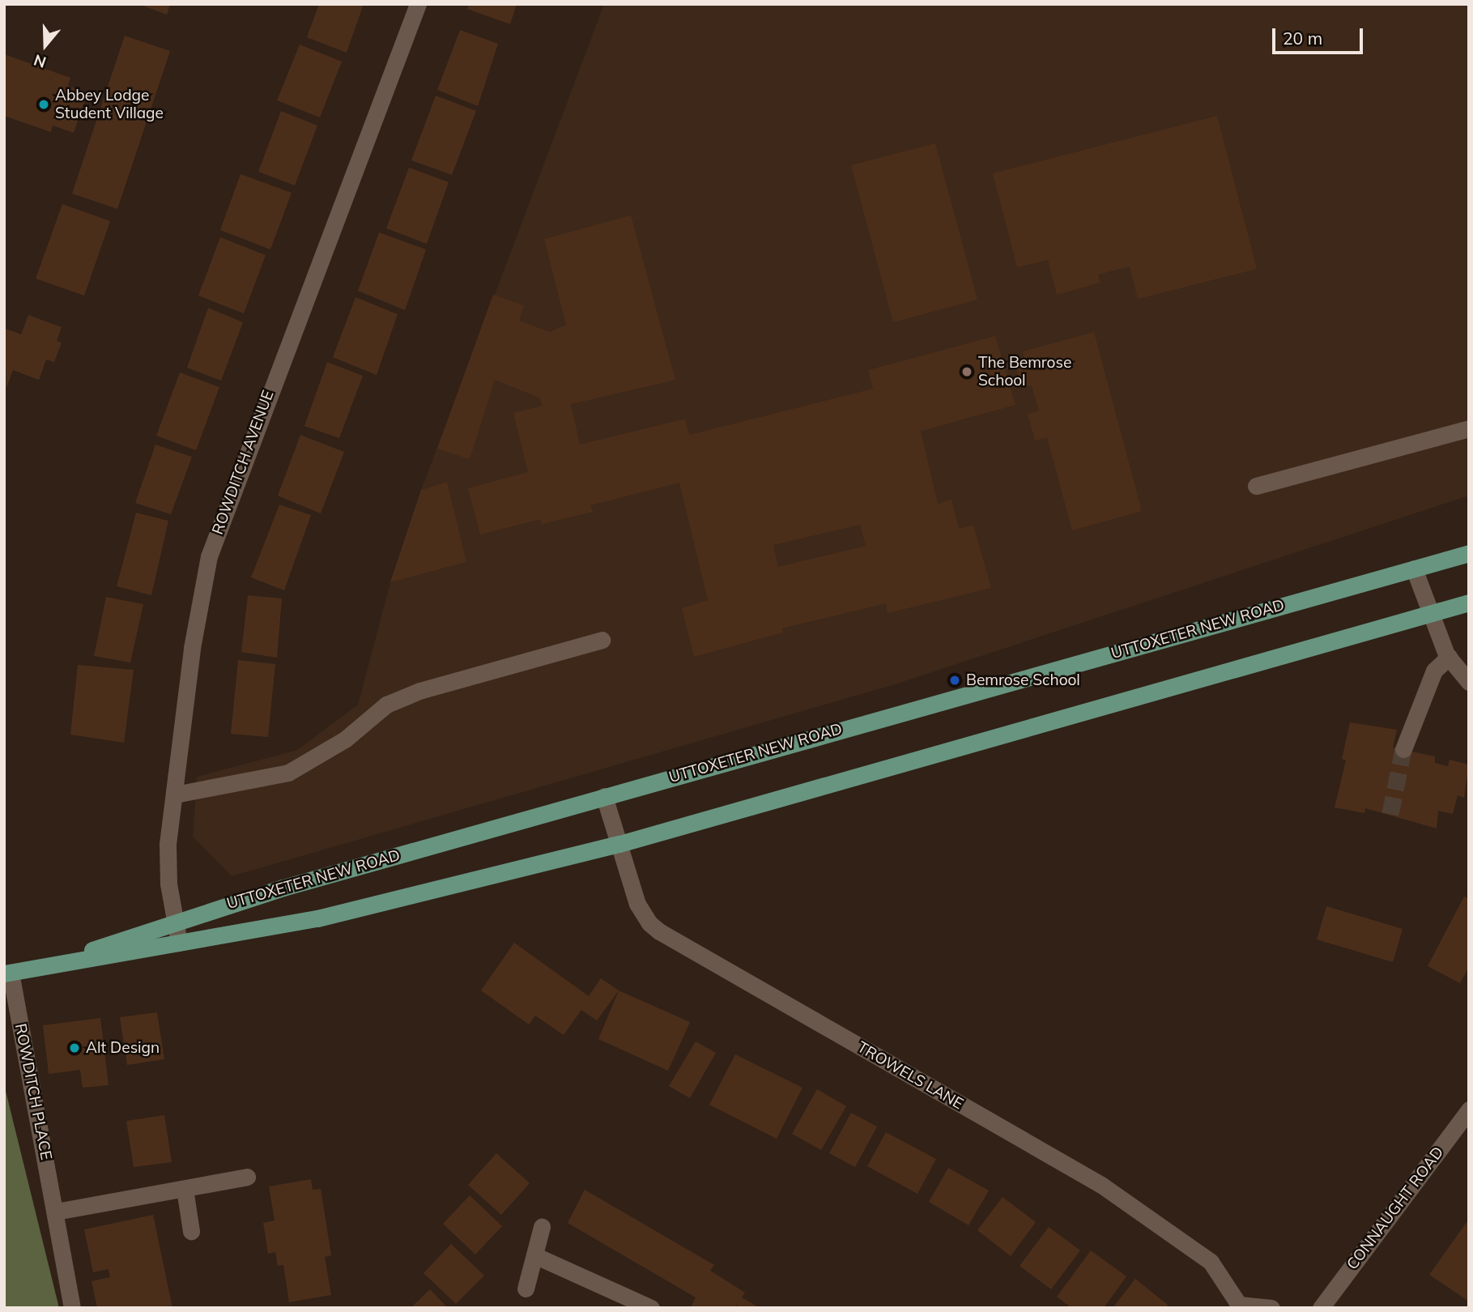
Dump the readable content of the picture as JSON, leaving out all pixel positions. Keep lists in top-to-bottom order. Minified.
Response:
{"streets":{"main road":["UTTOXETER NEW ROAD"],"street":["ROWDITCH AVENUE","TROWELS LANE","ROWDITCH PLACE","CONNAUGHT ROAD"]},"crossings":[["ROWDITCH AVENUE","UTTOXETER NEW ROAD"],["UTTOXETER NEW ROAD","TROWELS LANE"],["UTTOXETER NEW ROAD","ROWDITCH PLACE"]],"places":["Abbey Lodge Student Village","The Bemrose School","Bemrose School","Alt Design"],"scale_bar":"20 m","north":"bottom"}
